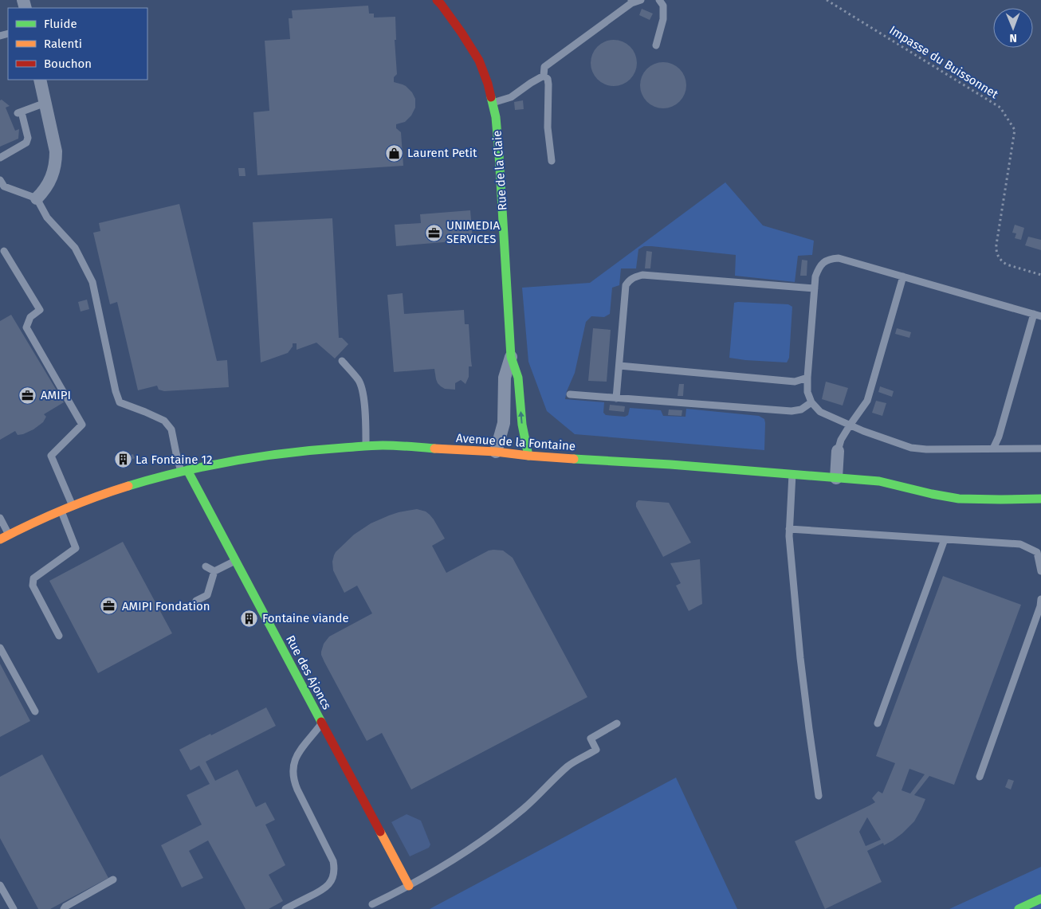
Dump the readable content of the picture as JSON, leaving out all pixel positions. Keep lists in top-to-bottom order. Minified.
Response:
{"streets":{"main road":["Rue de la Claie","Avenue de la Fontaine","Rue des Ajoncs"],"path":["Impasse du Buissonnet"]},"crossings":[["Rue de la Claie","Avenue de la Fontaine"],["Avenue de la Fontaine","Rue des Ajoncs"]],"places":{"shop":["Laurent Petit"],"office":["UNIMEDIA SERVICES","AMIPI","AMIPI Fondation"],"building":["La Fontaine 12","Fontaine viande"]},"legend":["Fluide","Ralenti","Bouchon"],"north":"bottom"}
